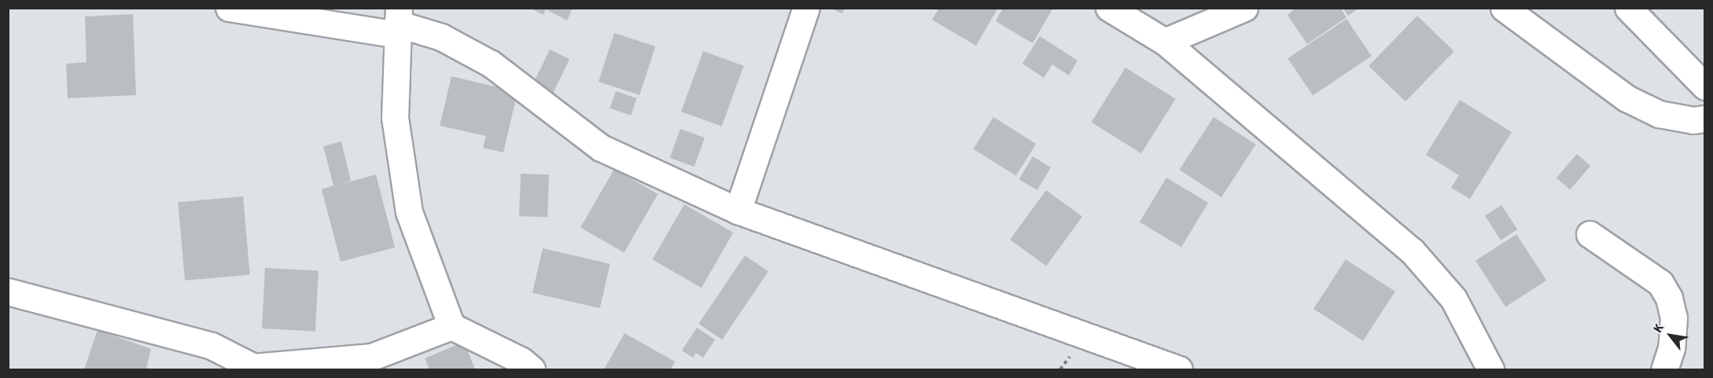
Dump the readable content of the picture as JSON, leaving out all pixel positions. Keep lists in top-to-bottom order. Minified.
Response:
{"north":"top left"}
